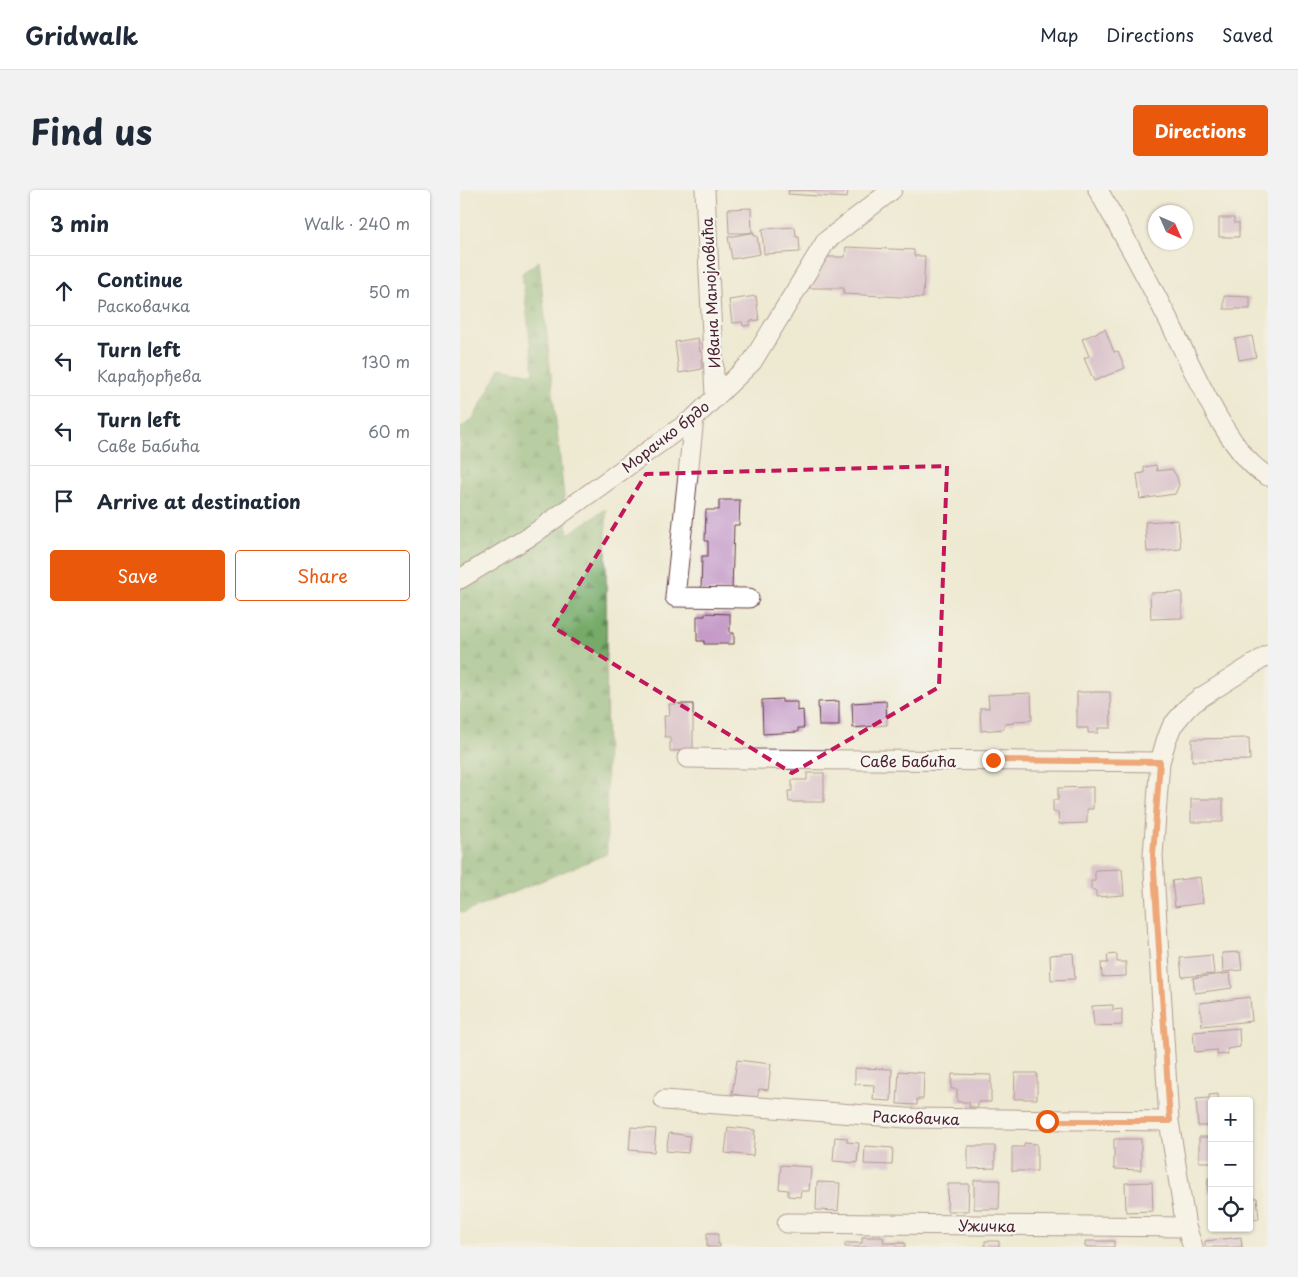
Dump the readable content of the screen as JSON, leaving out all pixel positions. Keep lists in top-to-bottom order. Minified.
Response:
{"streets":{"street":["Ивана Манојловића","Морачко брдо","Саве Бабића","Расковачка","Ужичка"]},"crossings":[["Ивана Манојловића","Морачко брдо"]],"north":"bottom right","page":{"header":"Gridwalk","nav":["Map","Directions","Saved"],"title":"Find us","buttons":["Directions",["Save","Share"]],"heading":["3 min","Walk · 240 m"],"list":[["Continue","Расковачка","50 m"],["Turn left","Карађорђева","130 m"],["Turn left","Саве Бабића","60 m"],"Arrive at destination"],"map_buttons":["+","−"]}}
